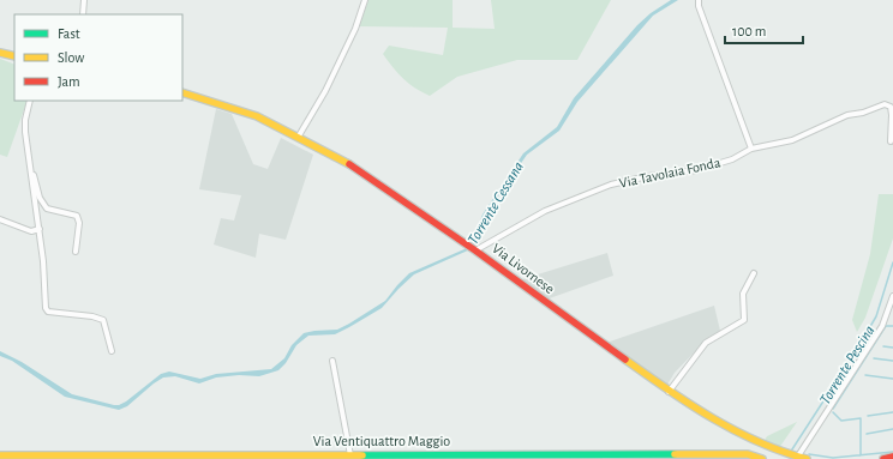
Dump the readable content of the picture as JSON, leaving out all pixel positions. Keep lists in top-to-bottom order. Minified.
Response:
{"streets":{"street":["Via Tavolaia Fonda","Via Livornese","Via Ventiquattro Maggio"]},"crossings":[["Via Tavolaia Fonda","Via Livornese"]],"water":["Torrente Cessana","Torrente Pescina"],"legend":["Fast","Slow","Jam"],"scale_bar":"100 m"}
